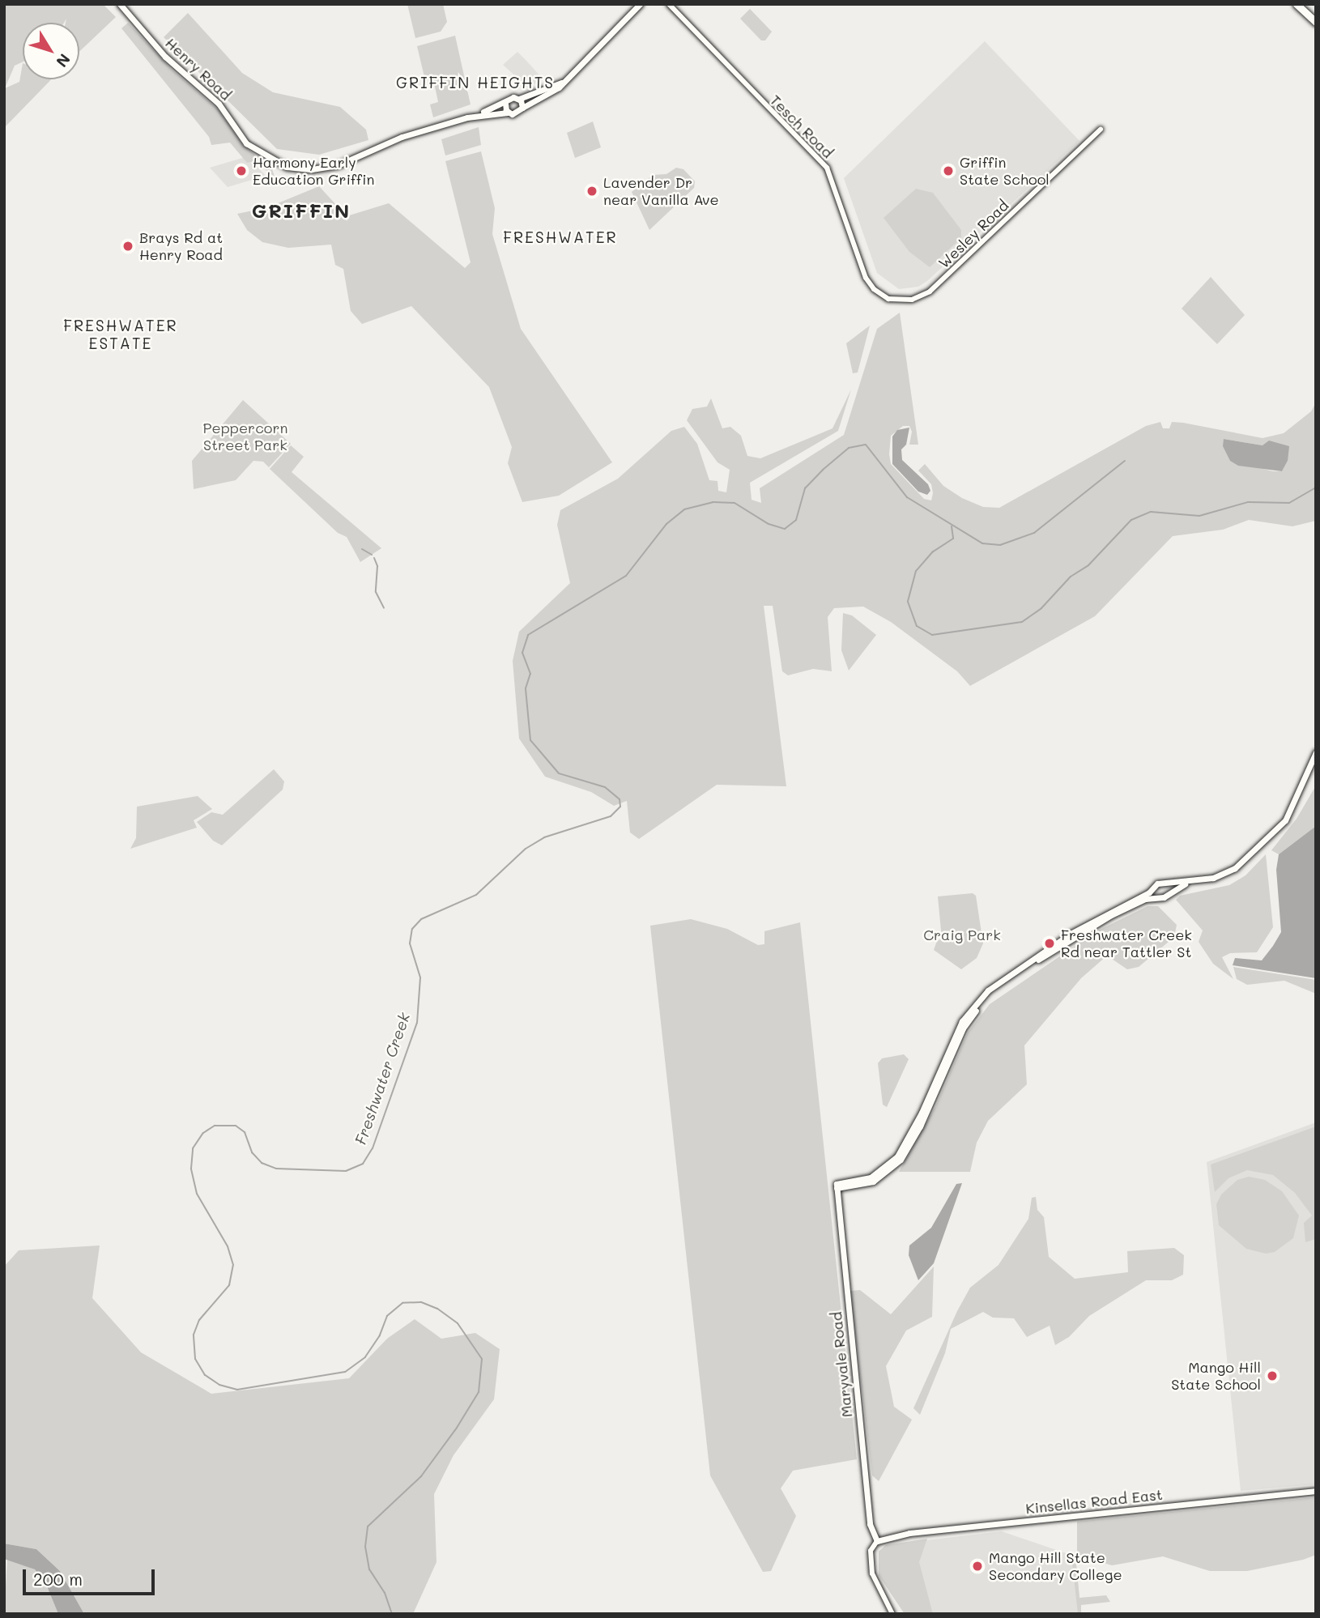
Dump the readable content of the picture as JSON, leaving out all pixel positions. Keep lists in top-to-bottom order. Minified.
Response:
{"streets":{"main road":["Henry Road","Maryvale Road","Kinsellas Road East"],"street":["Tesch Road","Wesley Road"]},"crossings":[["Tesch Road","Wesley Road"],["Maryvale Road","Kinsellas Road East"]],"districts":["GRIFFIN HEIGHTS","GRIFFIN","FRESHWATER","FRESHWATER ESTATE"],"water":["Freshwater Creek"],"parks":["Peppercorn Street Park","Craig Park"],"places":["Harmony Early Education Griffin","Griffin State School","Lavender Dr near Vanilla Ave","Brays Rd at Henry Road","Freshwater Creek Rd near Tattler St","Mango Hill State School","Mango Hill State Secondary College"],"scale_bar":"200 m","north":"bottom right"}
